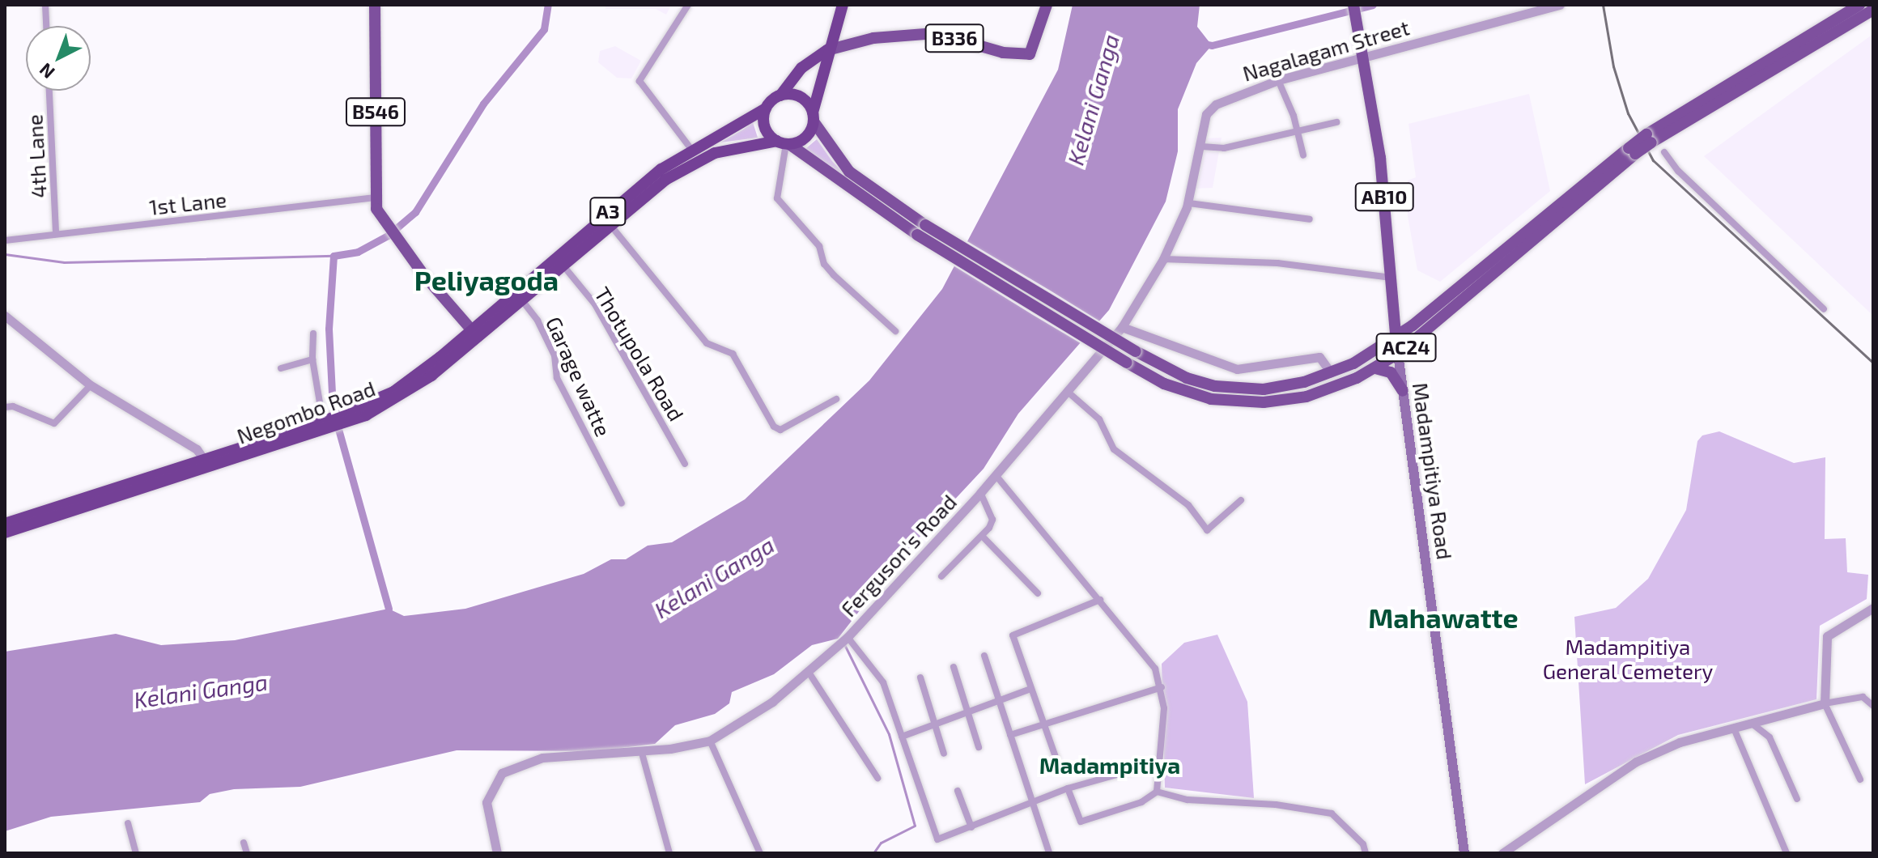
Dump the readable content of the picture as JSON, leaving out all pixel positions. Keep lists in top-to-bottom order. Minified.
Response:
{"streets":{"highway":["A3","Negombo Road"],"main road":["B336","B546","AB10","AC24","Madampitiya Road"],"street":["Nagalagam Street","4th Lane","1st Lane","Thotupola Road","Garage watte","Ferguson's Road"]},"crossings":[["Nagalagam Street","Madampitiya Road"],["Nagalagam Street","Ferguson's Road"],["B546","1st Lane"],["B546","Negombo Road"],["4th Lane","1st Lane"],["AC24","Negombo Road"],["AC24","Madampitiya Road"],["Thotupola Road","Negombo Road"],["Garage watte","Negombo Road"]],"districts":["Peliyagoda","Mahawatte","Madampitiya"],"water":["Kelani Ganga"],"parks":["Madampitiya General Cemetery"],"north":"bottom left"}
